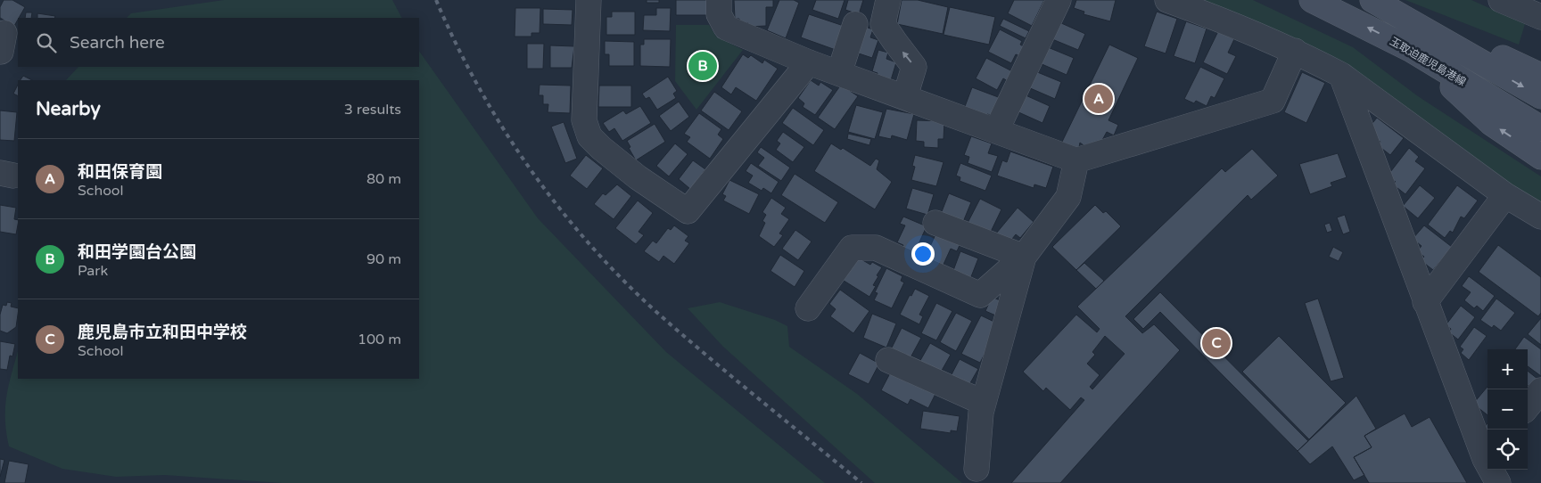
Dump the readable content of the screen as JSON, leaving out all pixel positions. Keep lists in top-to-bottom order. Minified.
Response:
{"streets":{"main road":["玉取迫鹿児島港線"]},"page":{"search":"Search here","pins":["B","A","C"],"heading":["Nearby","3 results"],"list":[{"mark":"A","name":"和田保育園","note":"School","value":"80 m"},{"mark":"B","name":"和田学園台公園","note":"Park","value":"90 m"},{"mark":"C","name":"鹿児島市立和田中学校","note":"School","value":"100 m"}],"map_buttons":["+","−"]}}
